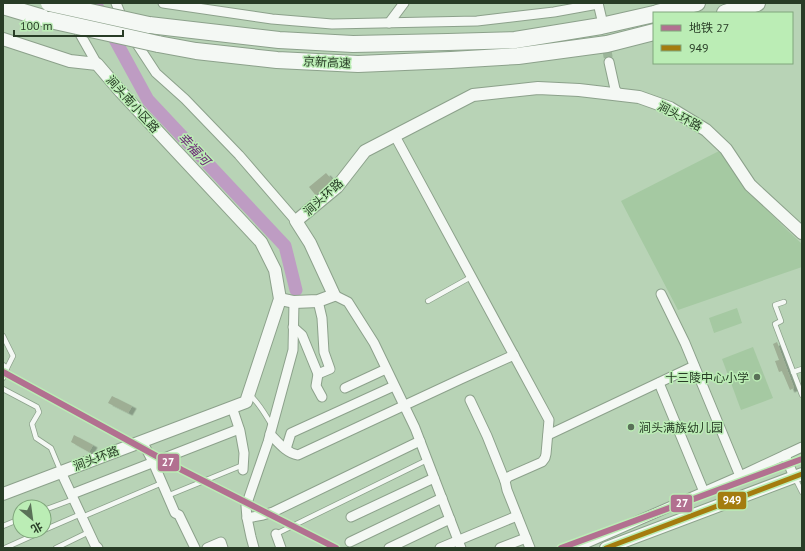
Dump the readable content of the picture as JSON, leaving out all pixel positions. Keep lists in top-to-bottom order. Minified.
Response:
{"streets":{"highway":["京新高速"],"street":["涧头南小区路","涧头环路"]},"crossings":[["涧头南小区路","涧头环路"]],"water":["幸福河"],"places":["十三陵中心小学","涧头满族幼儿园"],"lines":["metro line 27","transit line 949"],"legend":["地铁 27","949"],"scale_bar":"100 m","north":"bottom right"}
